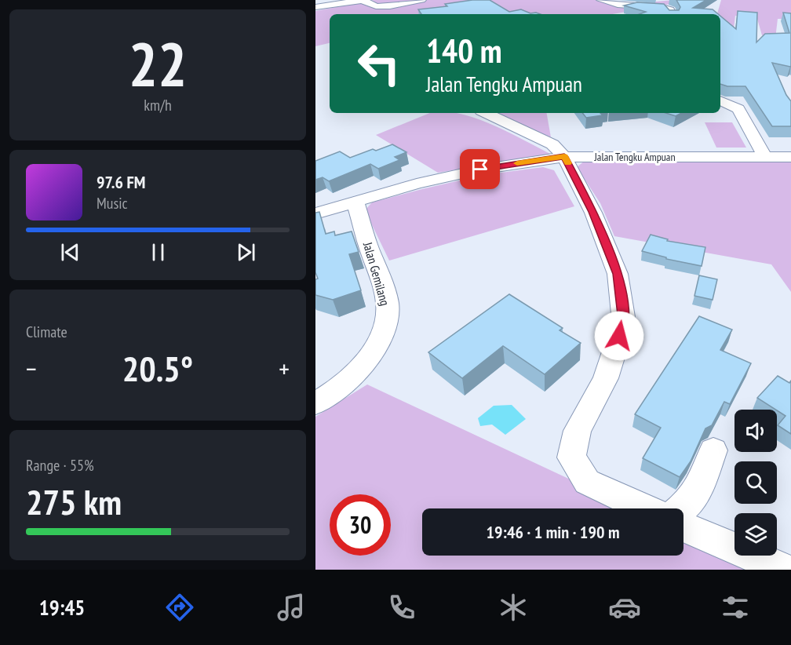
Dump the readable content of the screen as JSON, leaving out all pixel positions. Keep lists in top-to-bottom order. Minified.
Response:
{"streets":{"street":["Jalan Tengku Ampuan","Jalan Gemilang"]},"crossings":[["Jalan Tengku Ampuan","Jalan Gemilang"]],"page":{"tile":[["22","km/h"],"Climate",["Range · 55%","275 km"]],"turn":["140 m","Jalan Tengku Ampuan"],"song":["97.6 FM","Music"],"heat":["−","20.5°","+"],"limit":"30","trip":"19:46 · 1 min · 190 m","tabs":"19:45"}}
